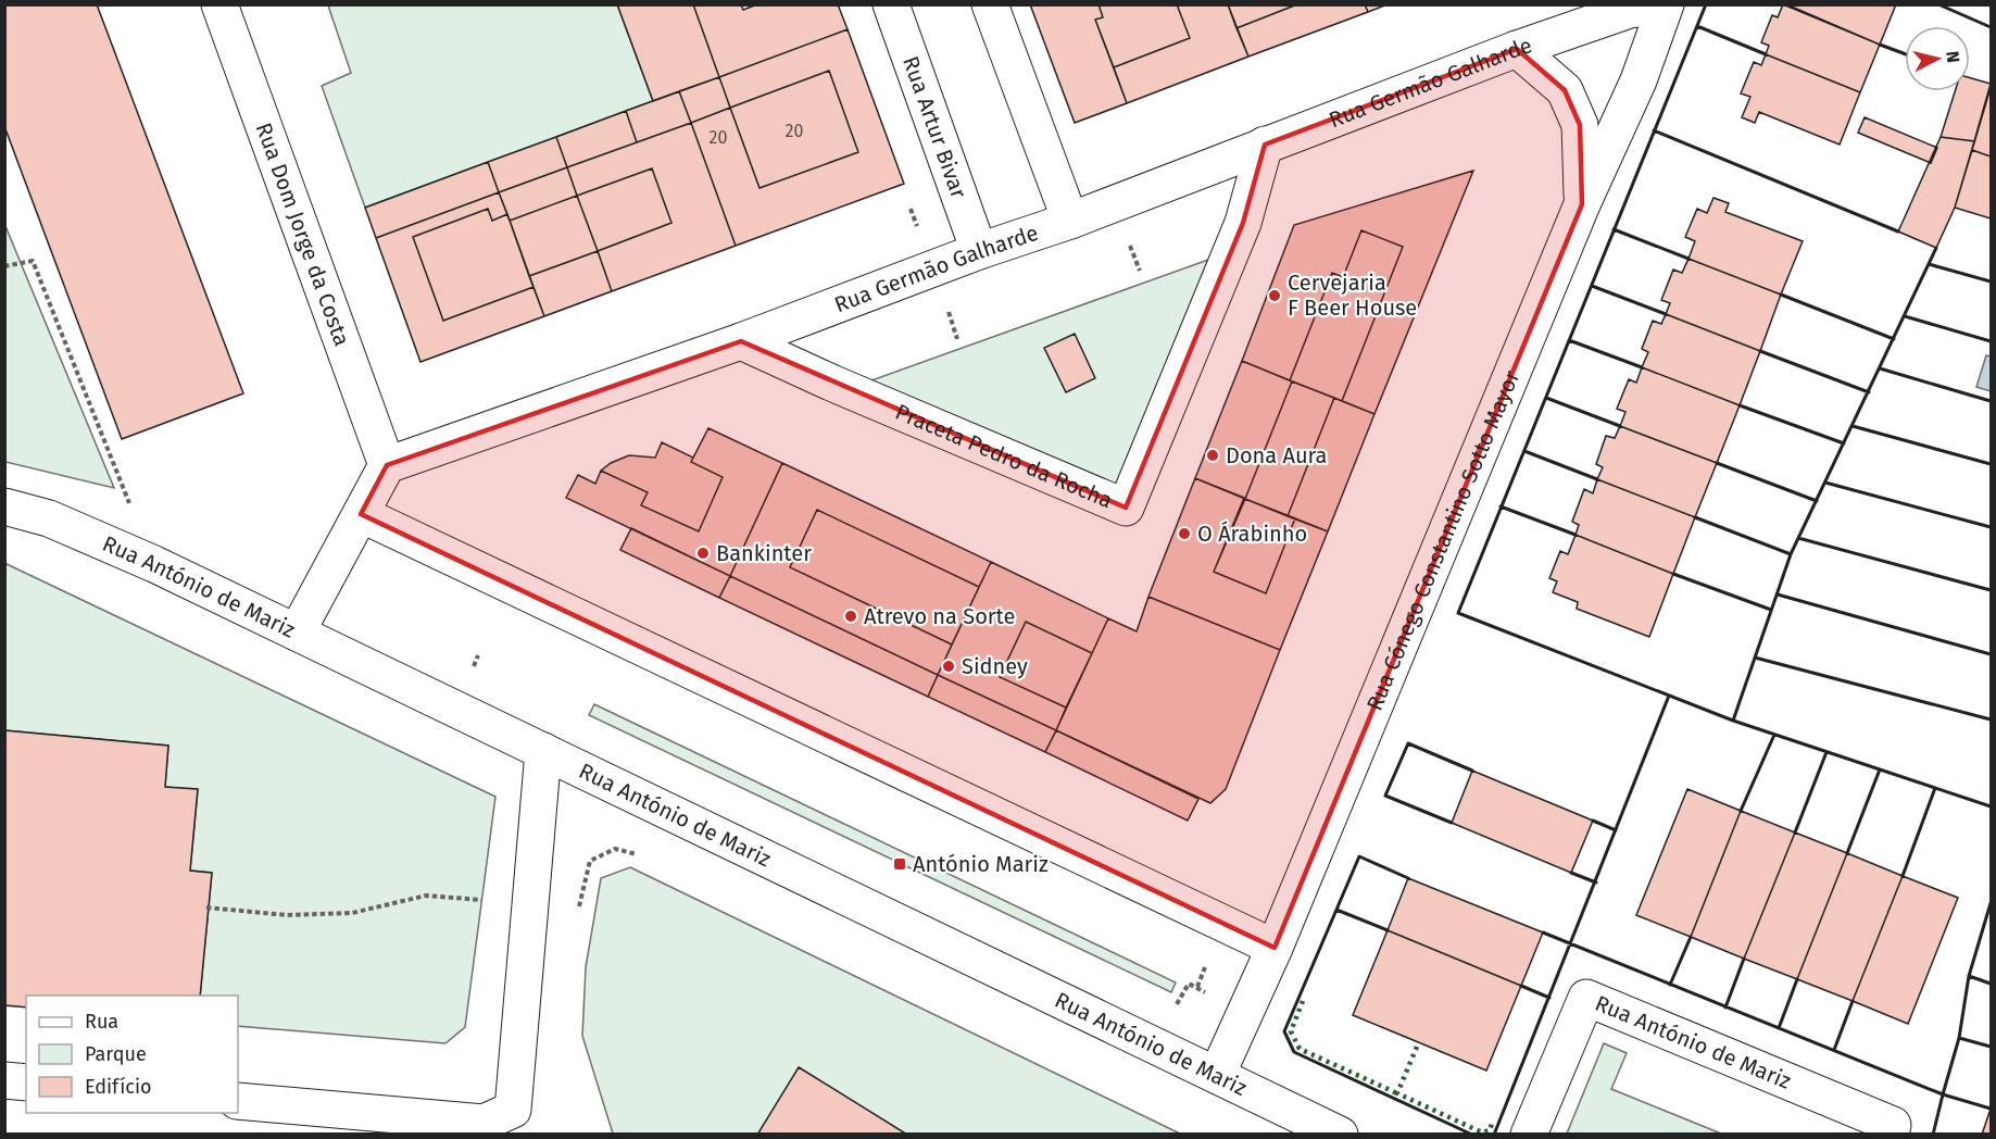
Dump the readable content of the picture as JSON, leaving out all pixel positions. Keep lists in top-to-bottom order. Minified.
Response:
{"streets":{"street":["Rua Germão Galharde","Rua Artur Bivar","Rua Dom Jorge da Costa","Praceta Pedro da Rocha","Rua Cónego Constantino Sotto Mayor","Rua António de Mariz"]},"crossings":[["Rua Germão Galharde","Rua Artur Bivar"],["Rua Germão Galharde","Rua Dom Jorge da Costa"],["Rua Germão Galharde","Praceta Pedro da Rocha"],["Rua Germão Galharde","Rua Cónego Constantino Sotto Mayor"],["Rua Cónego Constantino Sotto Mayor","Rua António de Mariz"]],"places":{"other":["Cervejaria F Beer House","Dona Aura","O Árabinho","Bankinter","Atrevo na Sorte","Sidney"],"transit":["António Mariz"]},"house_numbers":["20","20"],"legend":["Rua","Parque","Edifício"],"north":"right"}
